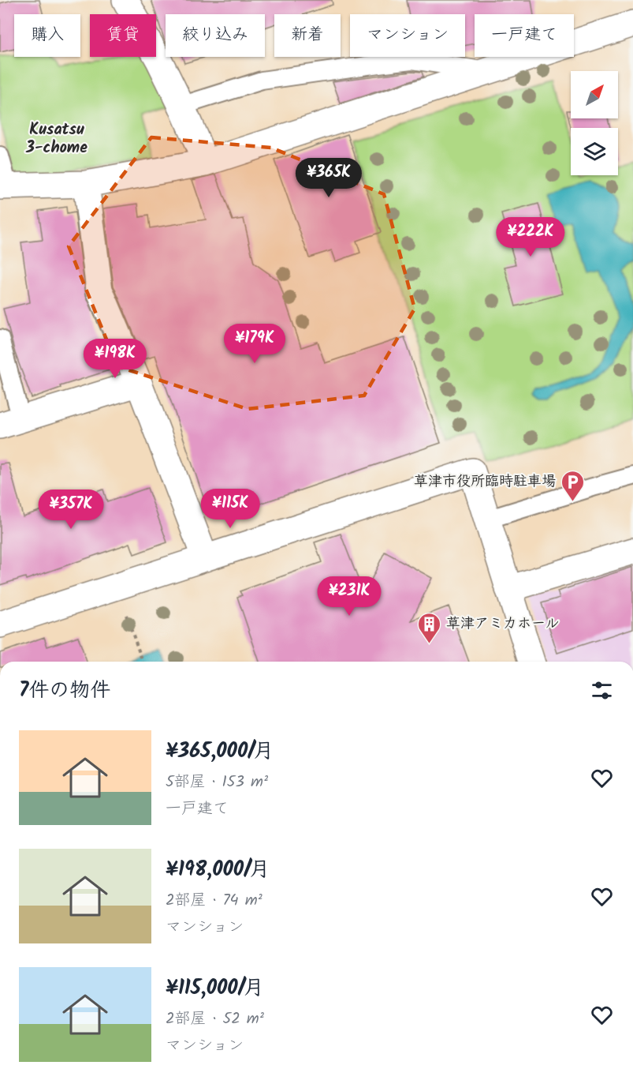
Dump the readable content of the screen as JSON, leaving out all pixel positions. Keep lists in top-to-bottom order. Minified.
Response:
{"districts":["Kusatsu 3-chome"],"places":{"parking":["草津市役所臨時駐車場"],"building":["草津アミカホール"]},"north":"top right","page":{"chip":["購入","賃貸","絞り込み","新着","マンション","一戸建て"],"price":["¥365K","¥222K","¥179K","¥198K","¥115K","¥357K","¥231K"],"heading":"7件の物件","list":[{"name":"¥365,000/月","note":"5部屋 · 153 m² · 一戸建て"},{"name":"¥198,000/月","note":"2部屋 · 74 m² · マンション"},{"name":"¥115,000/月","note":"2部屋 · 52 m² · マンション"}]}}
